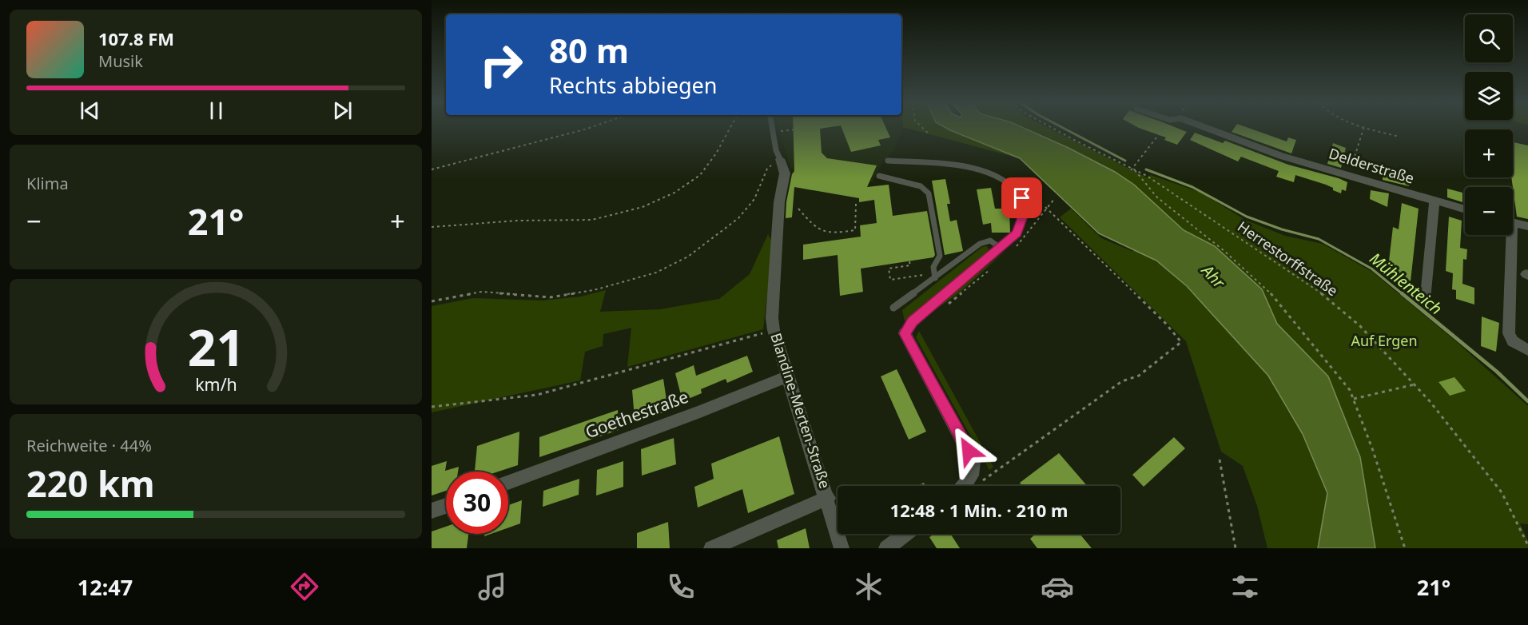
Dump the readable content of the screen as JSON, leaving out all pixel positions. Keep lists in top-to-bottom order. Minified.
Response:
{"streets":{"street":["Delderstraße","Blandine-Merten-Straße","Goethestraße"],"path":["Herrestorffstraße"]},"crossings":[["Blandine-Merten-Straße","Goethestraße"]],"water":["Ahr","Mühlenteich"],"parks":["Auf Ergen"],"page":{"map_buttons":["+","−"],"turn":["80 m","Rechts abbiegen"],"song":["107.8 FM","Musik"],"tile":["Klima",["Reichweite · 44%","220 km"]],"heat":["−","21°","+"],"limit":"30","trip":"12:48 · 1 Min. · 210 m","tabs":["12:47","21°"],"gauge":["21","km/h"]}}
